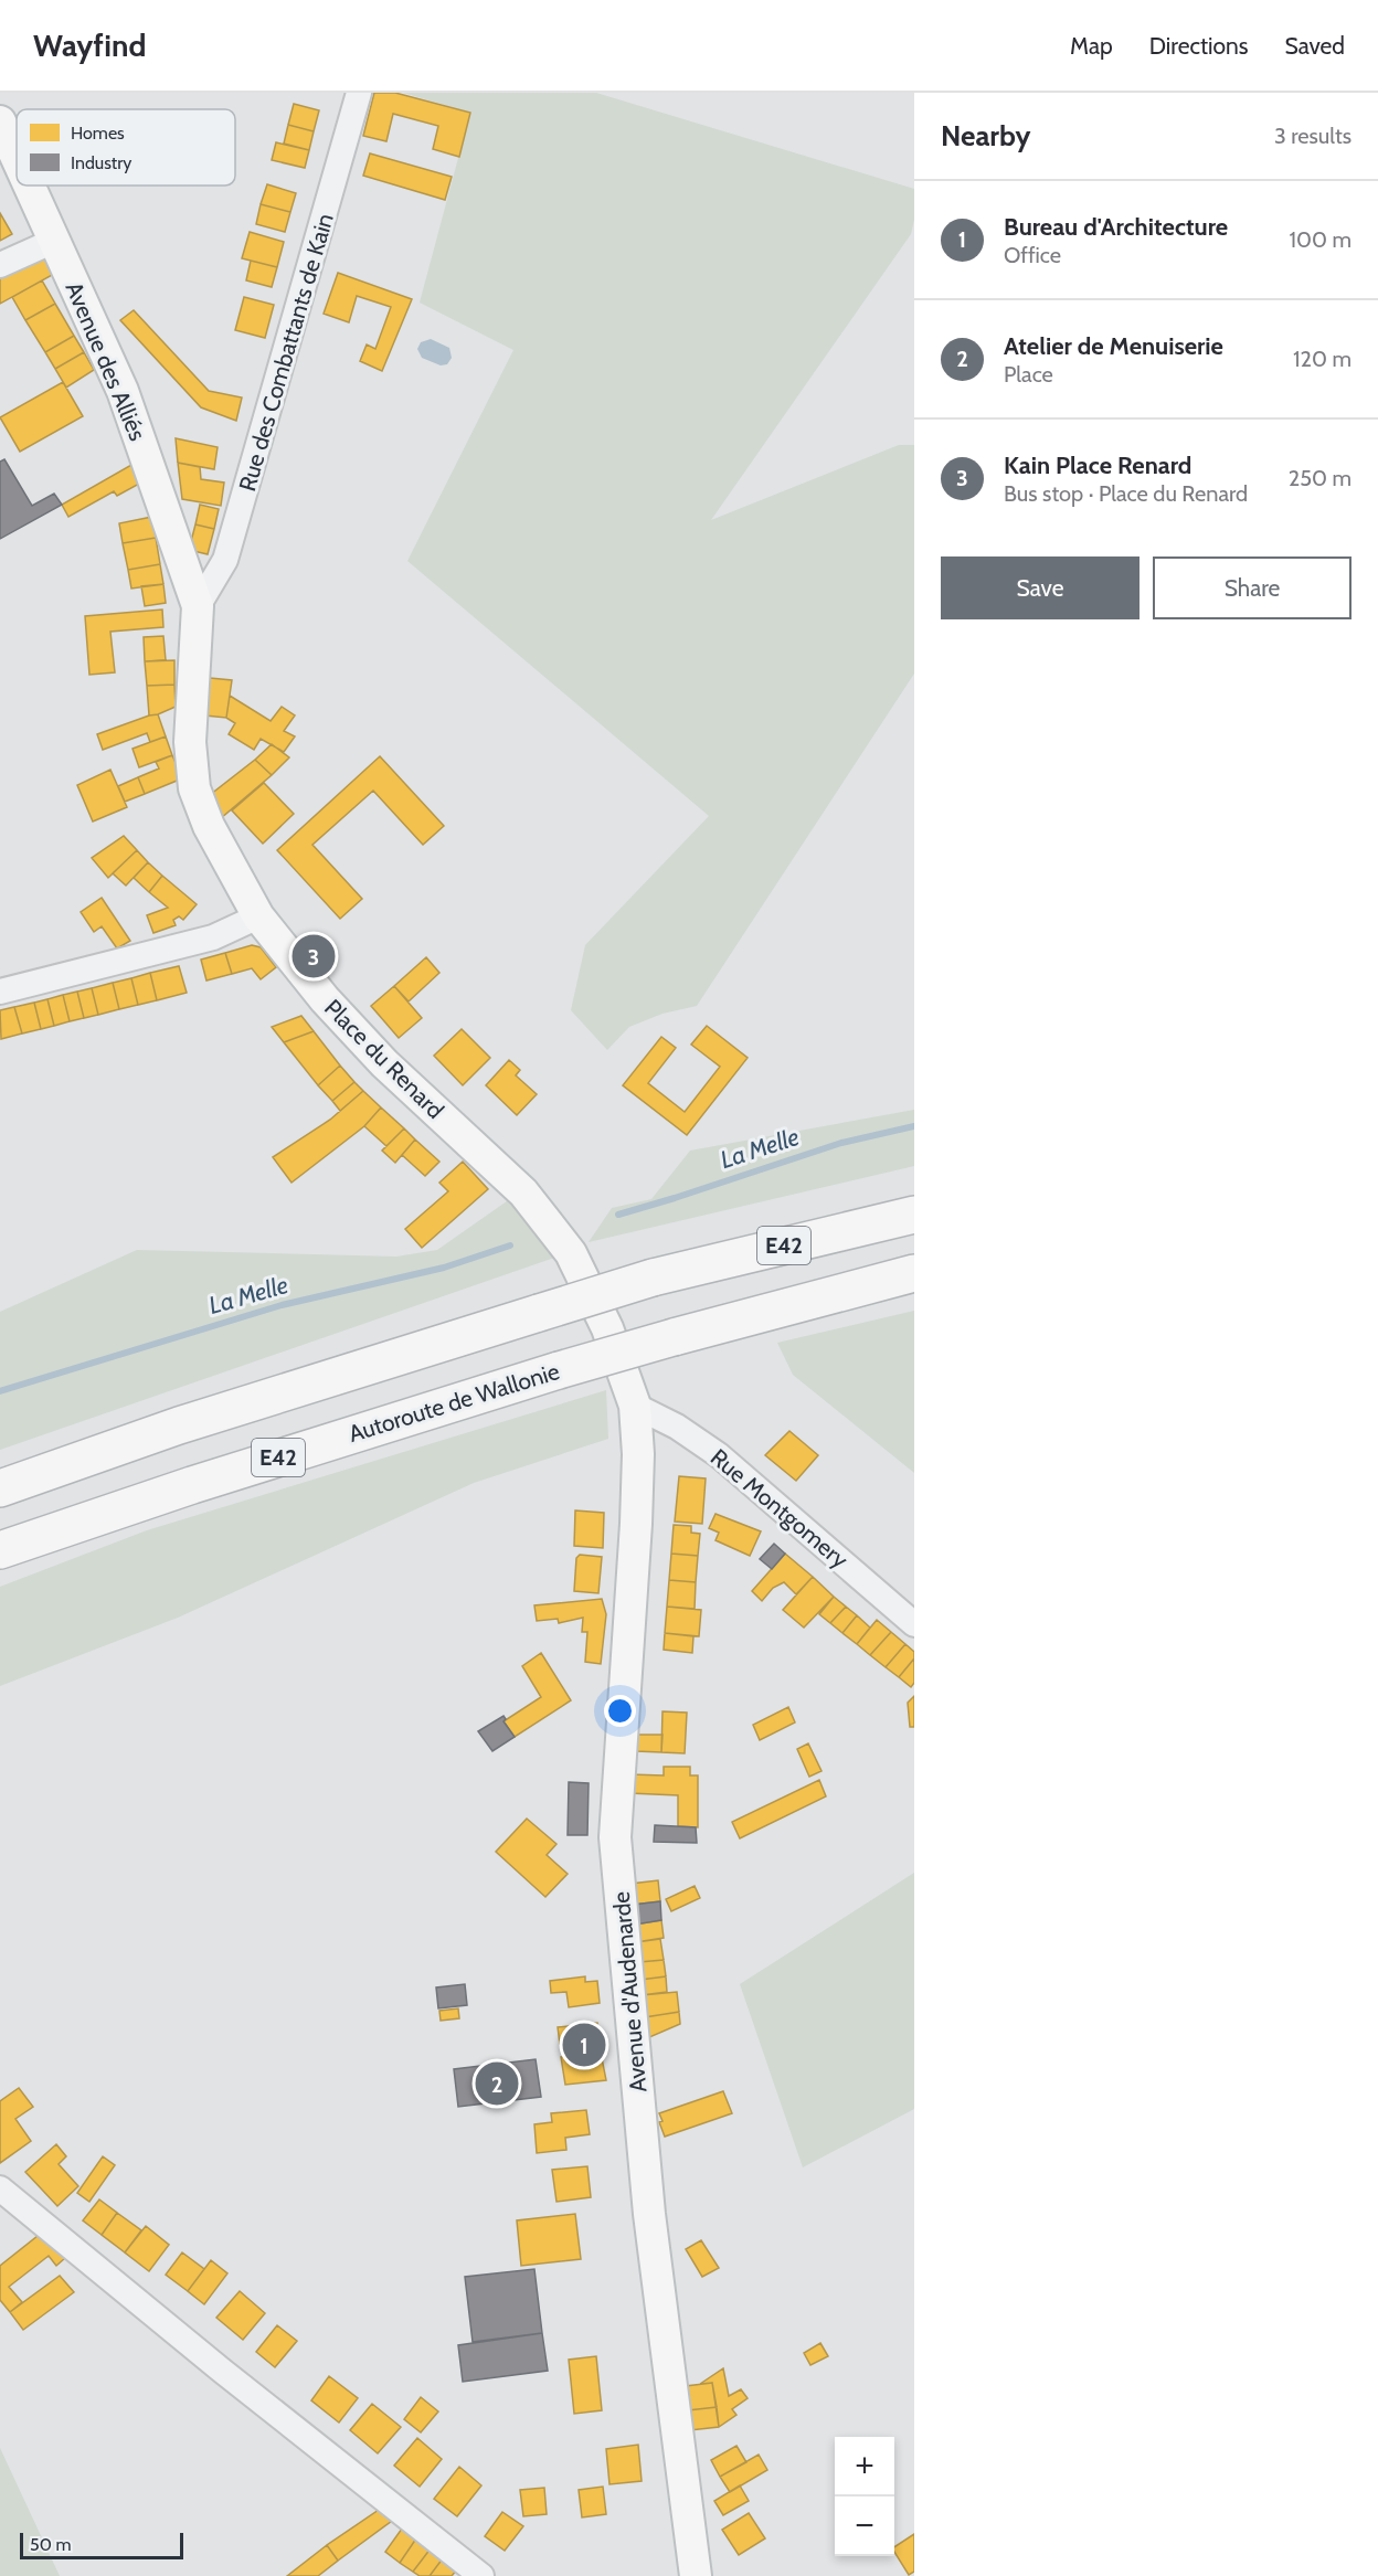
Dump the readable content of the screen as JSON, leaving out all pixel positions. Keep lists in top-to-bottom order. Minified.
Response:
{"streets":{"highway":["E42","Autoroute de Wallonie"],"main road":["Avenue des Alliés","Place du Renard","Avenue d'Audenarde"],"street":["Rue des Combattants de Kain","Rue Montgomery"]},"crossings":[["Rue des Combattants de Kain","Avenue des Alliés"],["Rue des Combattants de Kain","Place du Renard"],["Avenue des Alliés","Place du Renard"],["Place du Renard","Rue Montgomery"],["Place du Renard","Avenue d'Audenarde"],["Rue Montgomery","Avenue d'Audenarde"]],"water":["La Melle"],"legend":["Homes","Industry"],"scale_bar":"50 m","page":{"header":"Wayfind","nav":["Map","Directions","Saved"],"heading":["Nearby","3 results"],"list":[{"mark":"1","name":"Bureau d'Architecture","note":"Office","value":"100 m"},{"mark":"2","name":"Atelier de Menuiserie","note":"Place","value":"120 m"},{"mark":"3","name":"Kain Place Renard","note":"Bus stop · Place du Renard","value":"250 m"}],"buttons":["Save","Share"],"pins":["3","1","2"],"map_buttons":["+","−"],"scale":"50 m"}}
